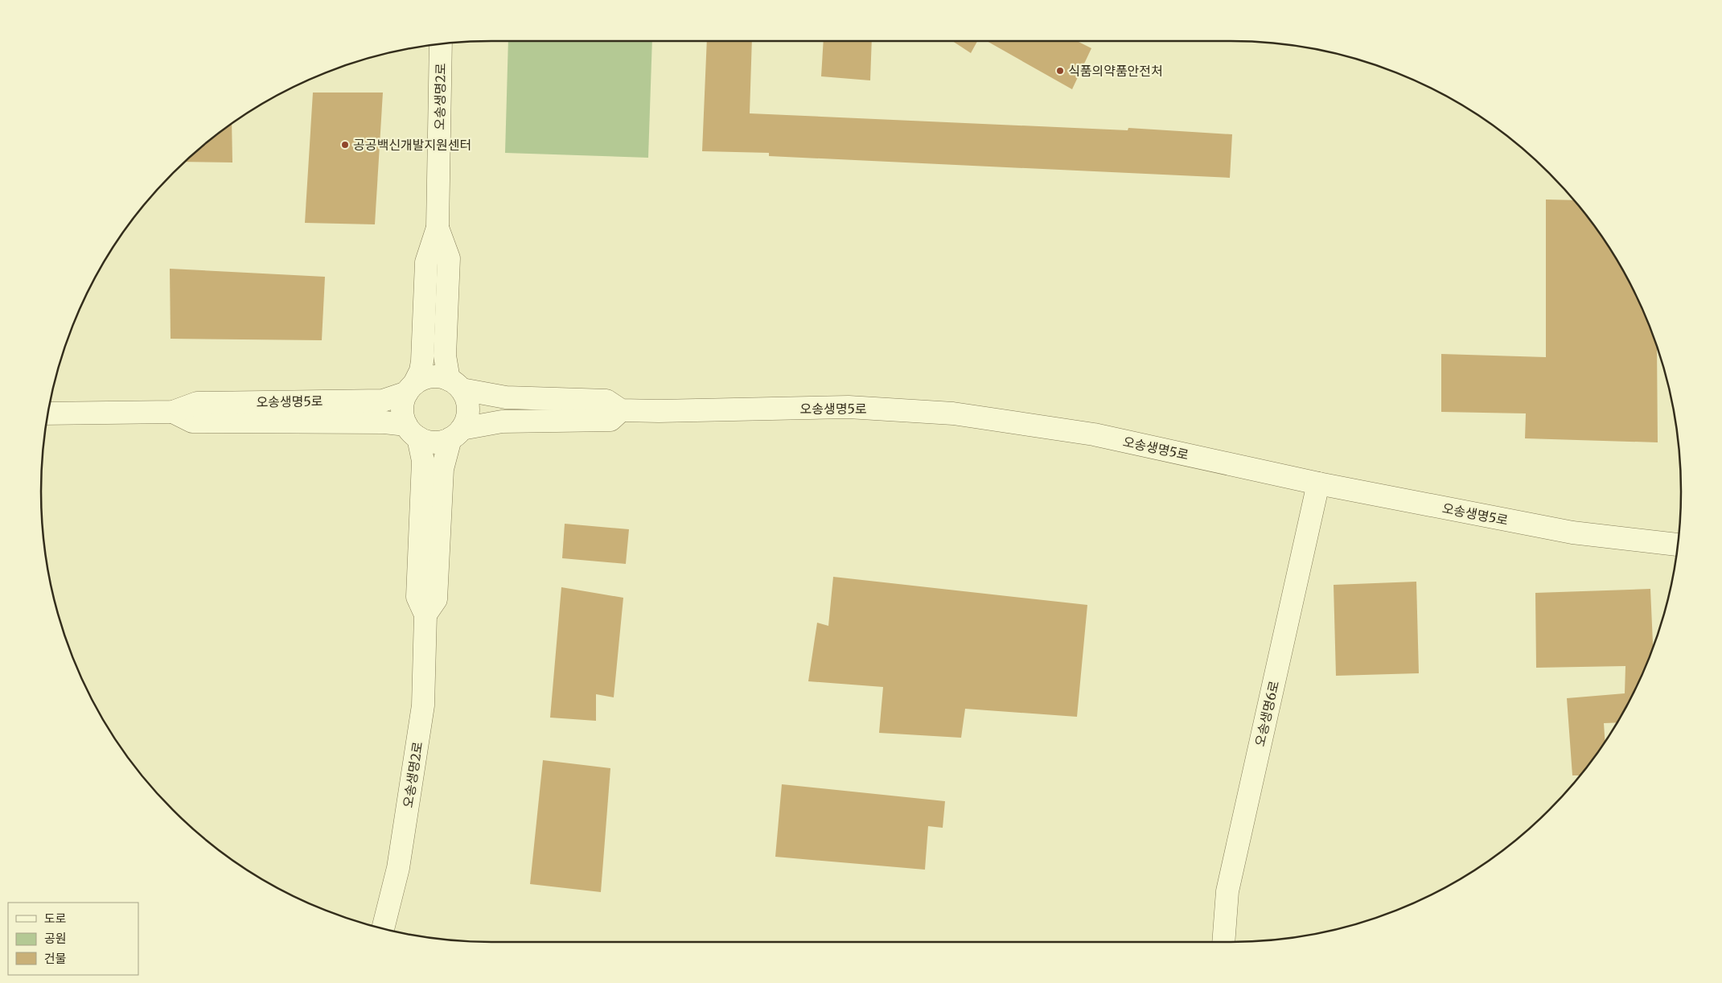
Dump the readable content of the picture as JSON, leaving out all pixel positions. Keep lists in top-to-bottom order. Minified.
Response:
{"streets":{"street":["오송생명2로","오송생명5로","오송생명6로"]},"crossings":[["오송생명2로","오송생명5로"],["오송생명5로","오송생명6로"]],"places":["식품의약품안전처","공공백신개발지원센터"],"legend":["도로","공원","건물"]}
